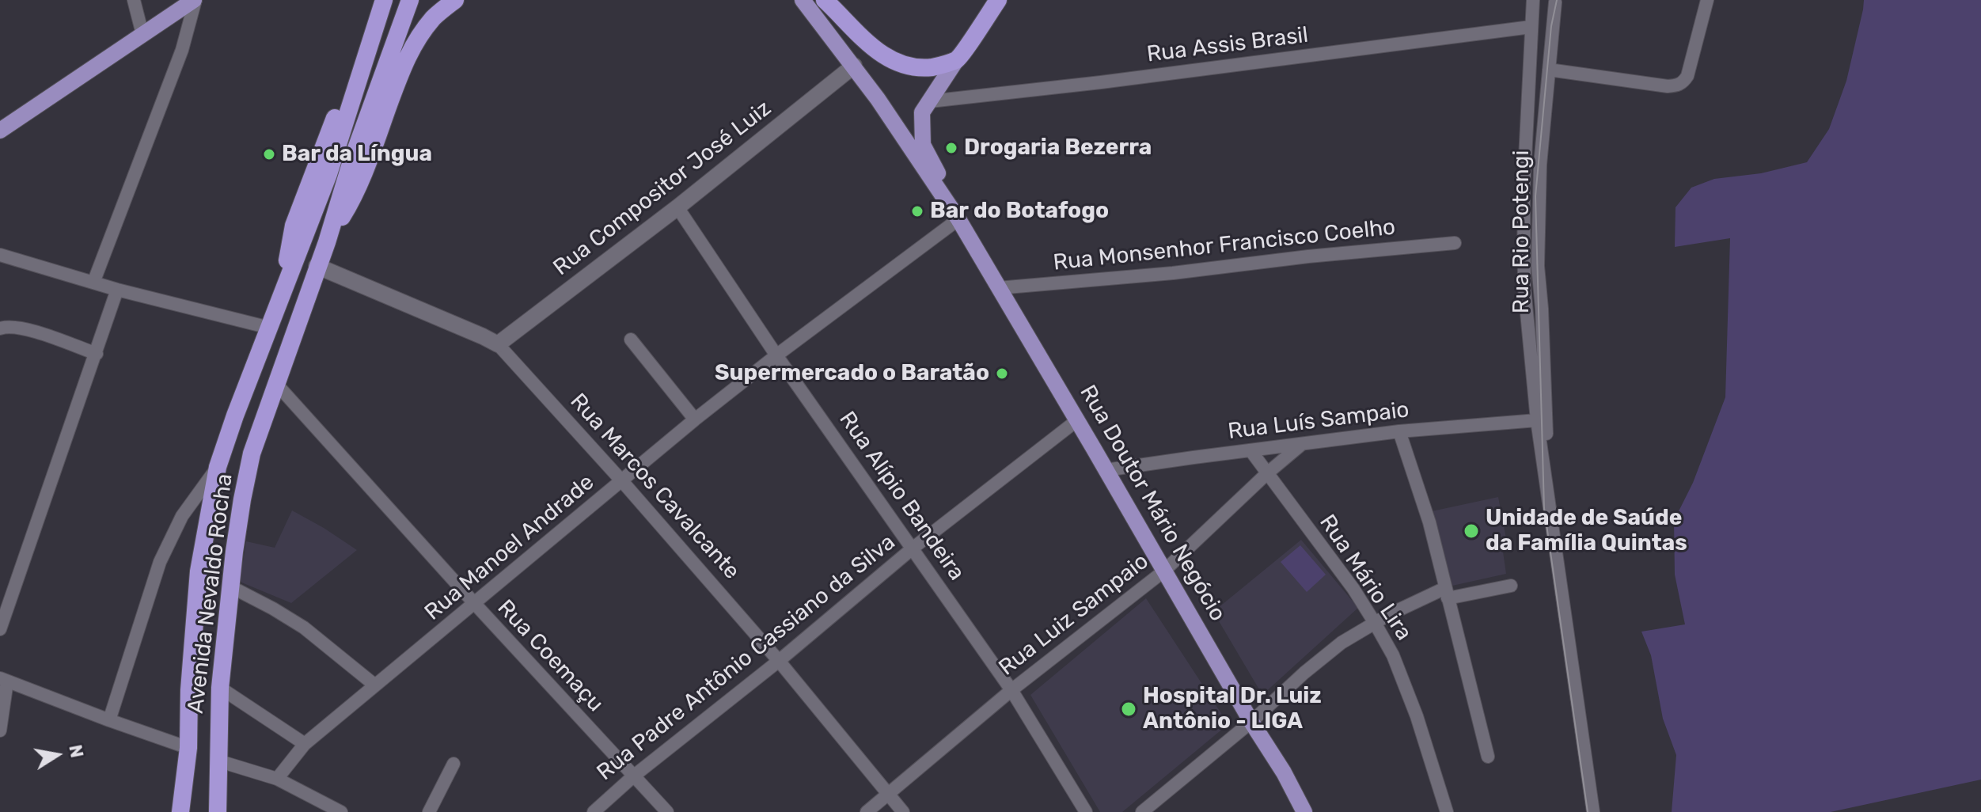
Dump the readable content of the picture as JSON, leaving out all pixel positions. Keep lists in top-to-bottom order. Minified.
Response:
{"streets":{"highway":["Avenida Nevaldo Rocha"],"main road":["Rua Doutor Mário Negócio"],"street":["Rua Assis Brasil","Rua Compositor José Luiz","Rua Rio Potengi","Rua Monsenhor Francisco Coelho","Rua Luís Sampaio","Rua Marcos Cavalcante","Rua Alípio Bandeira","Rua Manoel Andrade","Rua Mário Lira","Rua Luiz Sampaio","Rua Coemaçu","Rua Padre Antônio Cassiano da Silva"]},"crossings":[["Rua Assis Brasil","Rua Rio Potengi"],["Rua Assis Brasil","Rua Doutor Mário Negócio"],["Rua Compositor José Luiz","Rua Marcos Cavalcante"],["Rua Compositor José Luiz","Rua Alípio Bandeira"],["Rua Compositor José Luiz","Rua Doutor Mário Negócio"],["Rua Rio Potengi","Rua Luís Sampaio"],["Rua Monsenhor Francisco Coelho","Rua Doutor Mário Negócio"],["Rua Luís Sampaio","Rua Doutor Mário Negócio"],["Rua Luís Sampaio","Rua Mário Lira"],["Rua Luís Sampaio","Rua Luiz Sampaio"],["Rua Marcos Cavalcante","Rua Manoel Andrade"],["Rua Marcos Cavalcante","Avenida Nevaldo Rocha"],["Rua Marcos Cavalcante","Rua Luiz Sampaio"],["Rua Marcos Cavalcante","Rua Padre Antônio Cassiano da Silva"],["Rua Alípio Bandeira","Rua Manoel Andrade"],["Rua Alípio Bandeira","Rua Luiz Sampaio"],["Rua Alípio Bandeira","Rua Padre Antônio Cassiano da Silva"],["Rua Doutor Mário Negócio","Rua Manoel Andrade"],["Rua Doutor Mário Negócio","Rua Luiz Sampaio"],["Rua Doutor Mário Negócio","Rua Padre Antônio Cassiano da Silva"],["Rua Manoel Andrade","Rua Coemaçu"],["Rua Mário Lira","Rua Luiz Sampaio"],["Avenida Nevaldo Rocha","Rua Coemaçu"],["Rua Coemaçu","Rua Padre Antônio Cassiano da Silva"]],"places":["Drogaria Bezerra","Bar da Língua","Bar do Botafogo","Supermercado o Baratão","Unidade de Saúde da Família Quintas","Hospital Dr. Luiz Antônio - LIGA"],"north":"right"}
